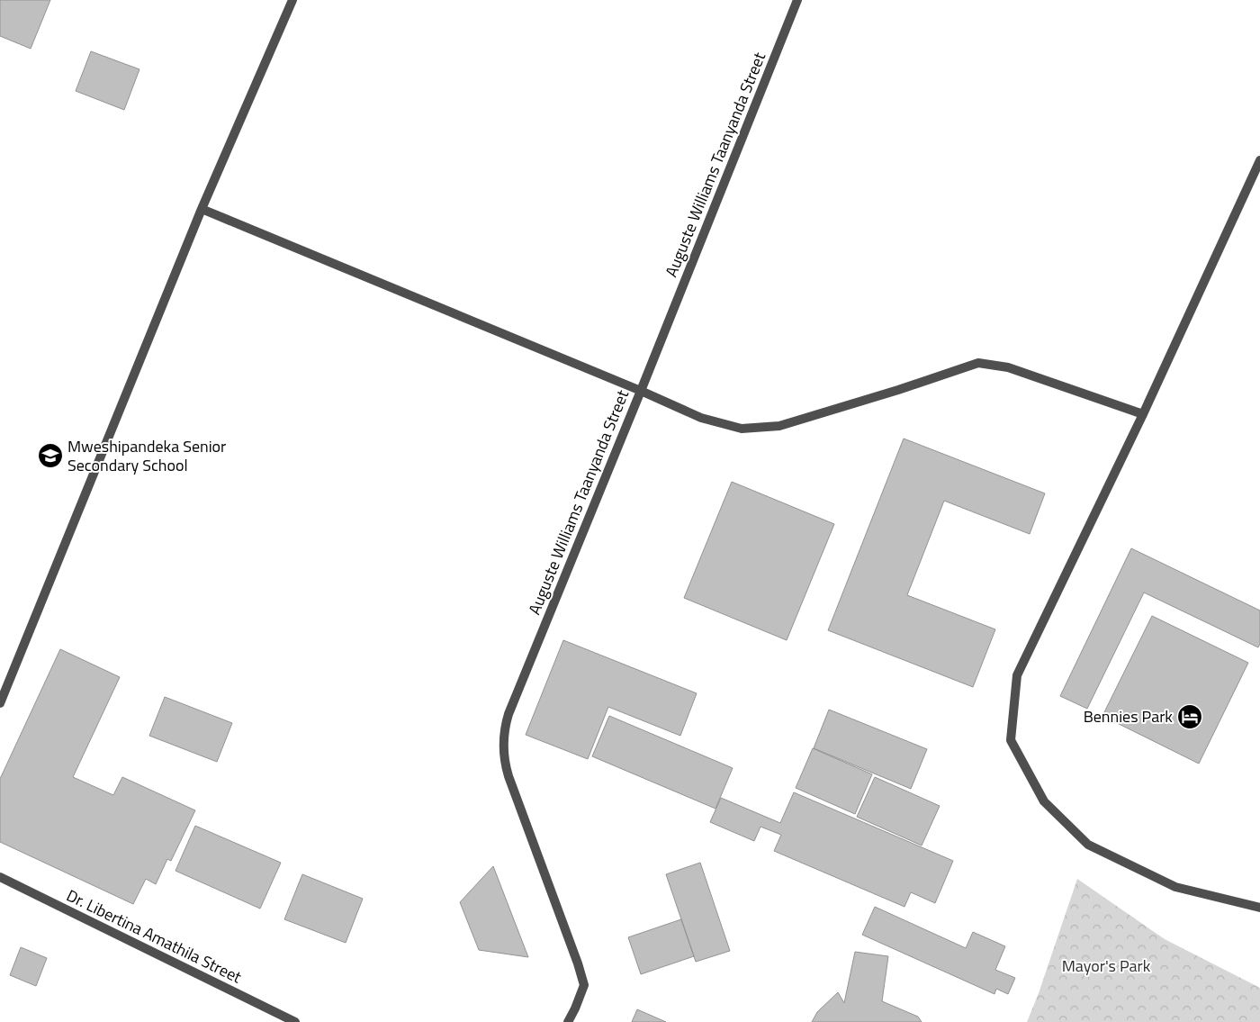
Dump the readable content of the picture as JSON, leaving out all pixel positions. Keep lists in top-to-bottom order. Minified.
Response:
{"streets":{"street":["Auguste Williams Taanyanda Street","Dr. Libertina Amathila Street"]},"parks":["Mayor's Park"],"places":{"school or university":["Mweshipandeka Senior Secondary School"],"hotel":["Bennies Park"]}}
